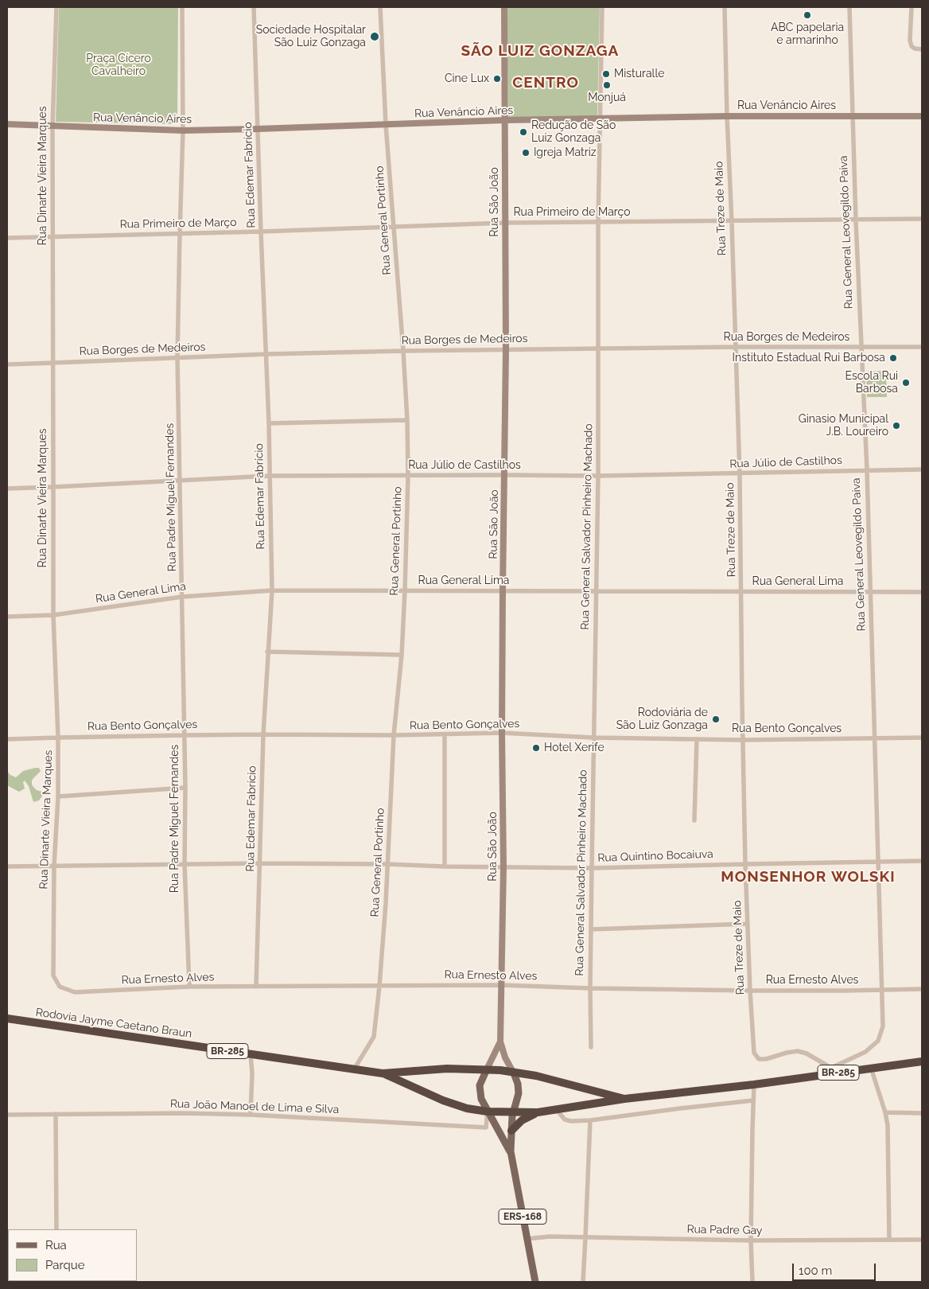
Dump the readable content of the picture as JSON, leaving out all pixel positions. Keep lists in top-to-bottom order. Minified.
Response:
{"streets":{"highway":["Rodovia Jayme Caetano Braun","BR-285"],"main road":["Rua Venâncio Aires","Rua São João","ERS-168"],"street":["Rua Edemar Fabrício","Rua Dinarte Vieira Marques","Rua Treze de Maio","Rua Primeiro de Março","Rua General Portinho","Rua General Leovegildo Paiva","Rua Borges de Medeiros","Rua Júlio de Castilhos","Rua Padre Miguel Fernandes","Rua General Salvador Pinheiro Machado","Rua General Lima","Rua Bento Gonçalves","Rua Quintino Bocaiuva","Rua Ernesto Alves","Rua João Manoel de Lima e Silva","Rua Padre Gay"]},"crossings":[["Rua Venâncio Aires","Rua Edemar Fabrício"],["Rua Venâncio Aires","Rua Dinarte Vieira Marques"],["Rua Venâncio Aires","Rua São João"],["Rua Venâncio Aires","Rua Treze de Maio"],["Rua Venâncio Aires","Rua General Portinho"],["Rua Venâncio Aires","Rua General Leovegildo Paiva"],["Rua Venâncio Aires","Rua Padre Miguel Fernandes"],["Rua Venâncio Aires","Rua General Salvador Pinheiro Machado"],["Rua Edemar Fabrício","Rua Primeiro de Março"],["Rua Edemar Fabrício","Rua Borges de Medeiros"],["Rua Edemar Fabrício","Rua Júlio de Castilhos"],["Rua Edemar Fabrício","Rua General Lima"],["Rua Edemar Fabrício","Rua Bento Gonçalves"],["Rua Edemar Fabrício","Rua Quintino Bocaiuva"],["Rua Edemar Fabrício","Rua Ernesto Alves"],["Rua Dinarte Vieira Marques","Rua Primeiro de Março"],["Rua Dinarte Vieira Marques","Rua Borges de Medeiros"],["Rua Dinarte Vieira Marques","Rua Júlio de Castilhos"],["Rua Dinarte Vieira Marques","Rua General Lima"],["Rua Dinarte Vieira Marques","Rua Bento Gonçalves"],["Rua Dinarte Vieira Marques","Rua Quintino Bocaiuva"],["Rua Dinarte Vieira Marques","Rua Ernesto Alves"],["Rua São João","Rua Primeiro de Março"],["Rua São João","Rua Borges de Medeiros"],["Rua São João","Rua Júlio de Castilhos"],["Rua São João","Rua General Lima"],["Rua São João","Rua Bento Gonçalves"],["Rua São João","Rua Quintino Bocaiuva"],["Rua São João","Rua Ernesto Alves"],["Rua São João","Rodovia Jayme Caetano Braun"],["Rua São João","BR-285"],["Rua São João","Rua João Manoel de Lima e Silva"],["Rua São João","ERS-168"],["Rua Treze de Maio","Rua Primeiro de Março"],["Rua Treze de Maio","Rua General Leovegildo Paiva"],["Rua Treze de Maio","Rua Borges de Medeiros"],["Rua Treze de Maio","Rua Júlio de Castilhos"],["Rua Treze de Maio","Rua General Lima"],["Rua Treze de Maio","Rua Bento Gonçalves"],["Rua Treze de Maio","Rua Quintino Bocaiuva"],["Rua Treze de Maio","Rua Ernesto Alves"],["Rua Treze de Maio","BR-285"],["Rua Primeiro de Março","Rua General Portinho"],["Rua Primeiro de Março","Rua General Leovegildo Paiva"],["Rua Primeiro de Março","Rua Padre Miguel Fernandes"],["Rua Primeiro de Março","Rua General Salvador Pinheiro Machado"],["Rua General Portinho","Rua Borges de Medeiros"],["Rua General Portinho","Rua Júlio de Castilhos"],["Rua General Portinho","Rua General Lima"],["Rua General Portinho","Rua Bento Gonçalves"],["Rua General Portinho","Rua Quintino Bocaiuva"],["Rua General Portinho","Rua Ernesto Alves"],["Rua General Portinho","Rodovia Jayme Caetano Braun"],["Rua General Leovegildo Paiva","Rua Borges de Medeiros"],["Rua General Leovegildo Paiva","Rua Júlio de Castilhos"],["Rua General Leovegildo Paiva","Rua General Lima"],["Rua General Leovegildo Paiva","Rua Bento Gonçalves"],["Rua General Leovegildo Paiva","Rua Quintino Bocaiuva"],["Rua General Leovegildo Paiva","Rua Ernesto Alves"],["Rua General Leovegildo Paiva","BR-285"],["Rua Borges de Medeiros","Rua Padre Miguel Fernandes"],["Rua Borges de Medeiros","Rua General Salvador Pinheiro Machado"],["Rua Júlio de Castilhos","Rua Padre Miguel Fernandes"],["Rua Júlio de Castilhos","Rua General Salvador Pinheiro Machado"],["Rua Padre Miguel Fernandes","Rua General Lima"],["Rua Padre Miguel Fernandes","Rua Bento Gonçalves"],["Rua Padre Miguel Fernandes","Rua Quintino Bocaiuva"],["Rua Padre Miguel Fernandes","Rua Ernesto Alves"],["Rua General Salvador Pinheiro Machado","Rua General Lima"],["Rua General Salvador Pinheiro Machado","Rua Bento Gonçalves"],["Rua General Salvador Pinheiro Machado","Rua Quintino Bocaiuva"],["Rua General Salvador Pinheiro Machado","Rua Ernesto Alves"],["Rodovia Jayme Caetano Braun","BR-285"],["Rodovia Jayme Caetano Braun","Rua João Manoel de Lima e Silva"],["Rodovia Jayme Caetano Braun","ERS-168"],["BR-285","Rua João Manoel de Lima e Silva"],["BR-285","ERS-168"],["Rua João Manoel de Lima e Silva","ERS-168"],["ERS-168","Rua Padre Gay"]],"districts":["SÃO LUIZ GONZAGA","CENTRO","MONSENHOR WOLSKI"],"parks":["Praça Cícero Cavalheiro"],"places":["ABC papelaria e armarinho","Sociedade Hospitalar São Luiz Gonzaga","Misturalle","Cine Lux","Monjuá","Redução de São Luiz Gonzaga","Igreja Matriz","Instituto Estadual Rui Barbosa","Escola Rui Barbosa","Ginasio Municipal J.B. Loureiro","Rodoviária de São Luiz Gonzaga","Hotel Xerife"],"legend":["Rua","Parque"],"scale_bar":"100 m"}
